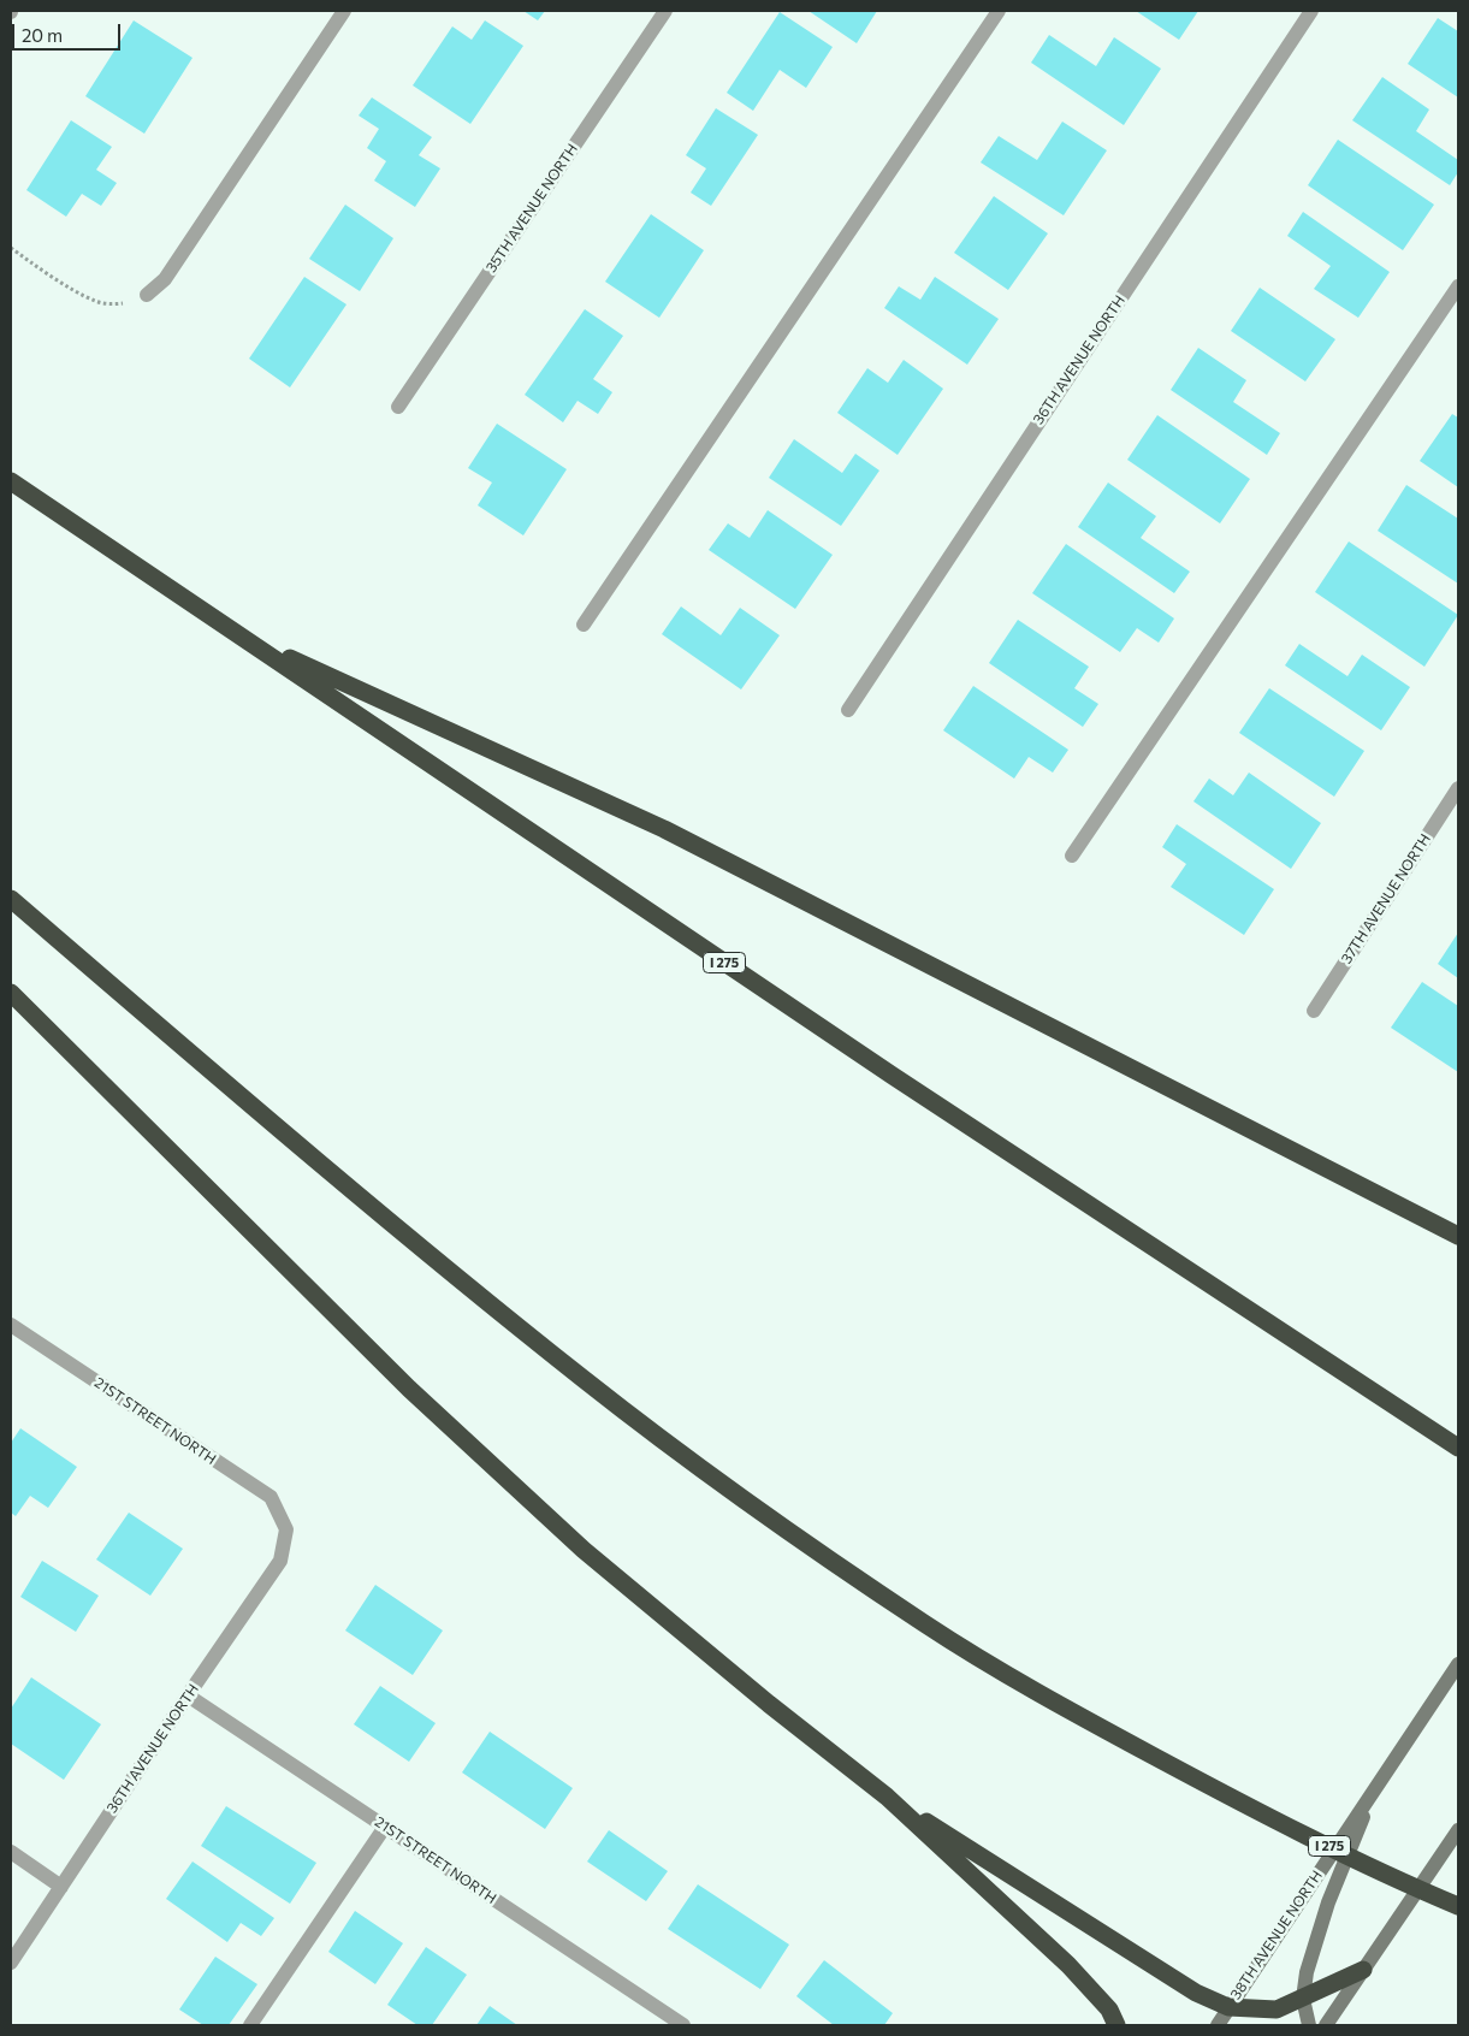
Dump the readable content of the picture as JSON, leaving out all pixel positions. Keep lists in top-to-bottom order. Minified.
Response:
{"streets":{"highway":["I 275"],"main road":["38TH AVENUE NORTH"],"street":["35TH AVENUE NORTH","36TH AVENUE NORTH","37TH AVENUE NORTH","21ST STREET NORTH"]},"crossings":[["36TH AVENUE NORTH","21ST STREET NORTH"]],"scale_bar":"20 m"}
